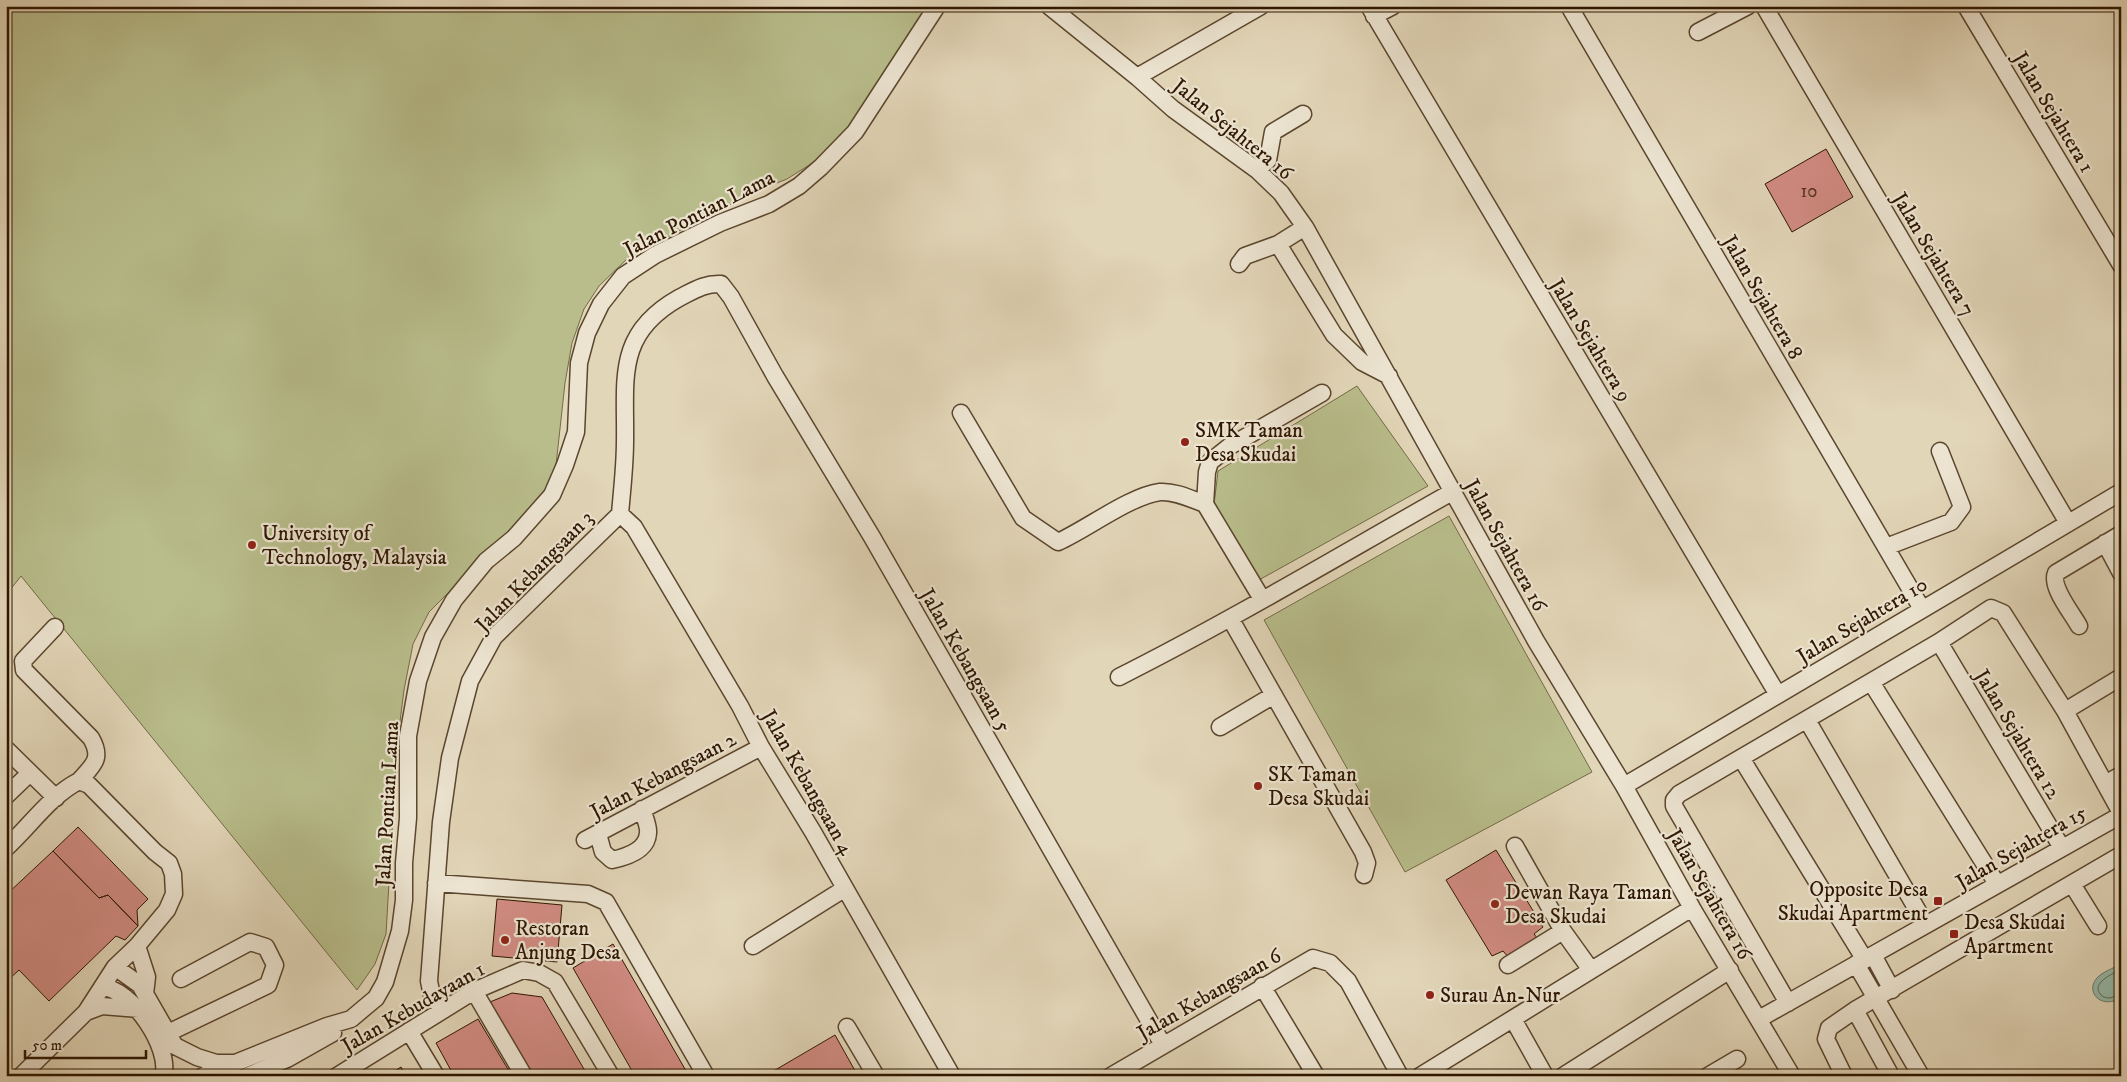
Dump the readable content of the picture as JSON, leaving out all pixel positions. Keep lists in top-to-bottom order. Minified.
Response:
{"streets":{"street":["Jalan Sejahtera 1","Jalan Sejahtera 16","Jalan Pontian Lama","Jalan Sejahtera 7","Jalan Sejahtera 8","Jalan Sejahtera 9","Jalan Kebangsaan 3","Jalan Sejahtera 10","Jalan Kebangsaan 5","Jalan Sejahtera 12","Jalan Kebangsaan 2","Jalan Kebangsaan 4","Jalan Sejahtera 15","Jalan Kebangsaan 6","Jalan Kebudayaan 1"]},"crossings":[["Jalan Sejahtera 16","Jalan Sejahtera 10"],["Jalan Sejahtera 16","Jalan Sejahtera 15"],["Jalan Sejahtera 7","Jalan Sejahtera 10"],["Jalan Sejahtera 8","Jalan Sejahtera 10"],["Jalan Sejahtera 9","Jalan Sejahtera 10"],["Jalan Kebangsaan 3","Jalan Kebangsaan 5"],["Jalan Kebangsaan 3","Jalan Kebangsaan 4"],["Jalan Kebangsaan 3","Jalan Kebudayaan 1"],["Jalan Kebangsaan 5","Jalan Kebangsaan 6"],["Jalan Sejahtera 12","Jalan Sejahtera 15"],["Jalan Kebangsaan 2","Jalan Kebangsaan 4"]],"places":{"other":["SMK Taman Desa Skudai","University of Technology, Malaysia","SK Taman Desa Skudai","Dewan Raya Taman Desa Skudai","Restoran Anjung Desa","Surau An-Nur"],"transit":["Opposite Desa Skudai Apartment","Desa Skudai Apartment"]},"house_numbers":["10"],"scale_bar":"50 m"}
